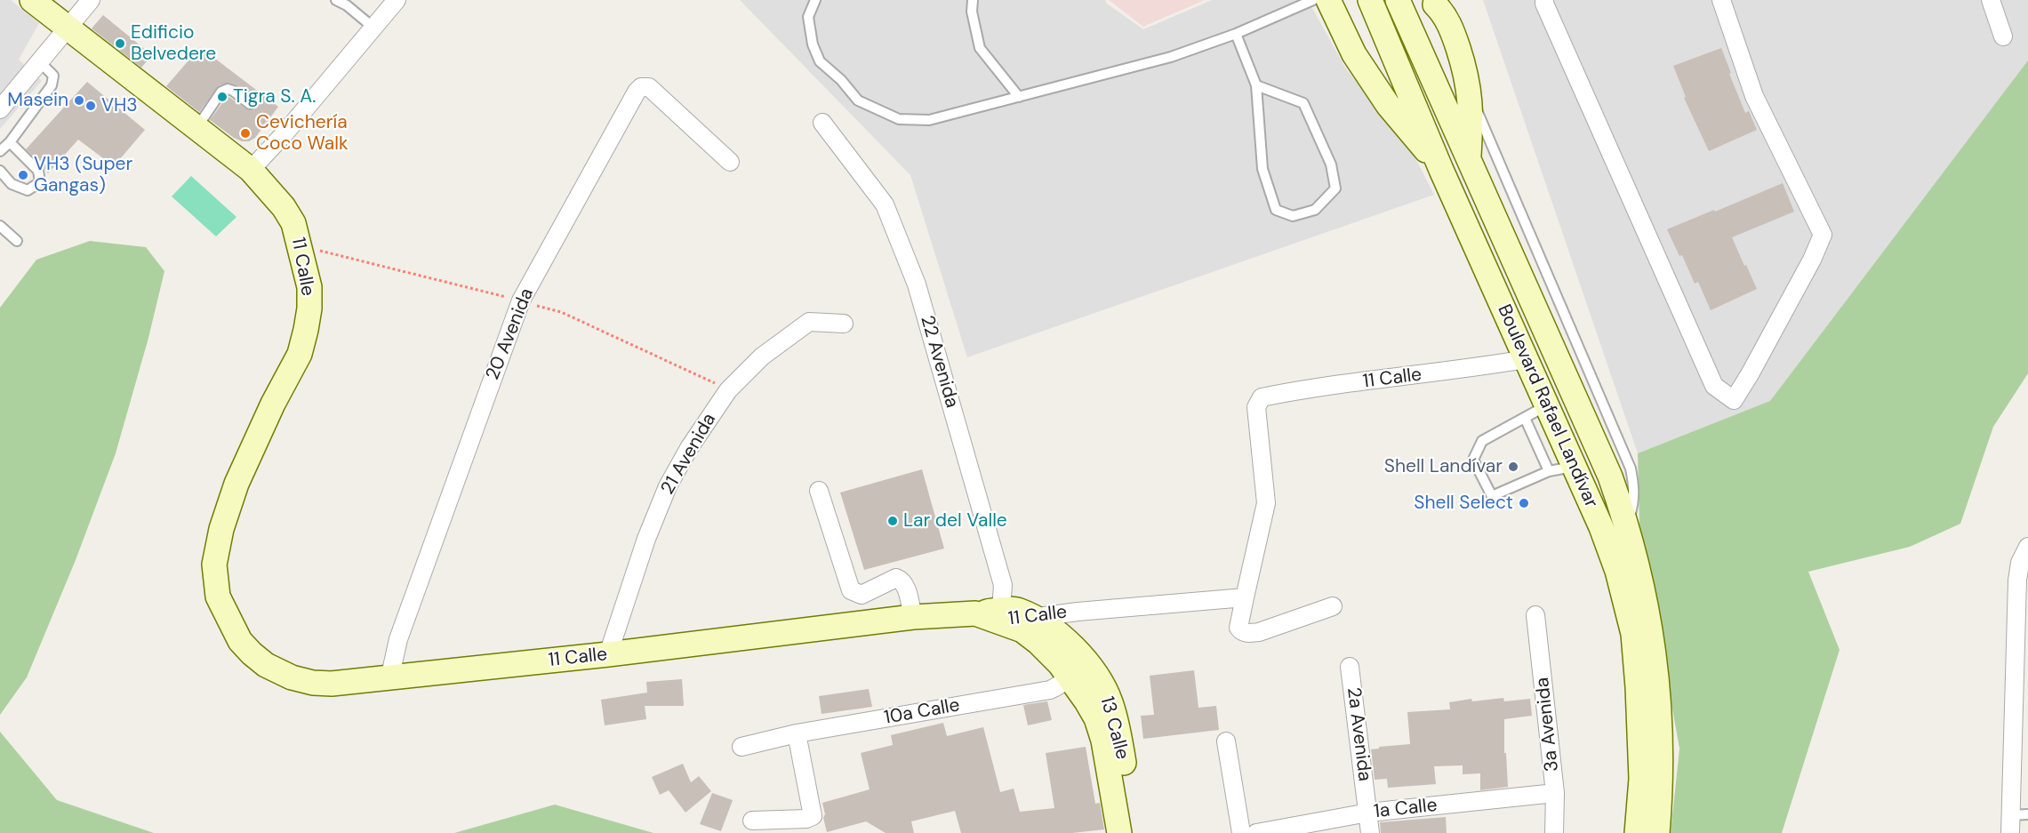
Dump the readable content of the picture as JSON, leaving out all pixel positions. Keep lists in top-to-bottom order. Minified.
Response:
{"streets":{"main road":["11 Calle","Boulevard Rafael Landívar","13 Calle"],"street":["20 Avenida","22 Avenida","21 Avenida","10a Calle","3a Avenida","2a Avenida","1a Calle"]},"crossings":[["11 Calle","20 Avenida"],["11 Calle","22 Avenida"],["11 Calle","Boulevard Rafael Landívar"],["11 Calle","21 Avenida"],["11 Calle","13 Calle"],["22 Avenida","13 Calle"],["10a Calle","13 Calle"],["3a Avenida","1a Calle"],["2a Avenida","1a Calle"]],"places":["Edificio Belvedere","Tigra S. A.","Masein","VH3","Cevichería Coco Walk","VH3 (Super Gangas)","Shell Landívar","Shell Select","Lar del Valle"]}
